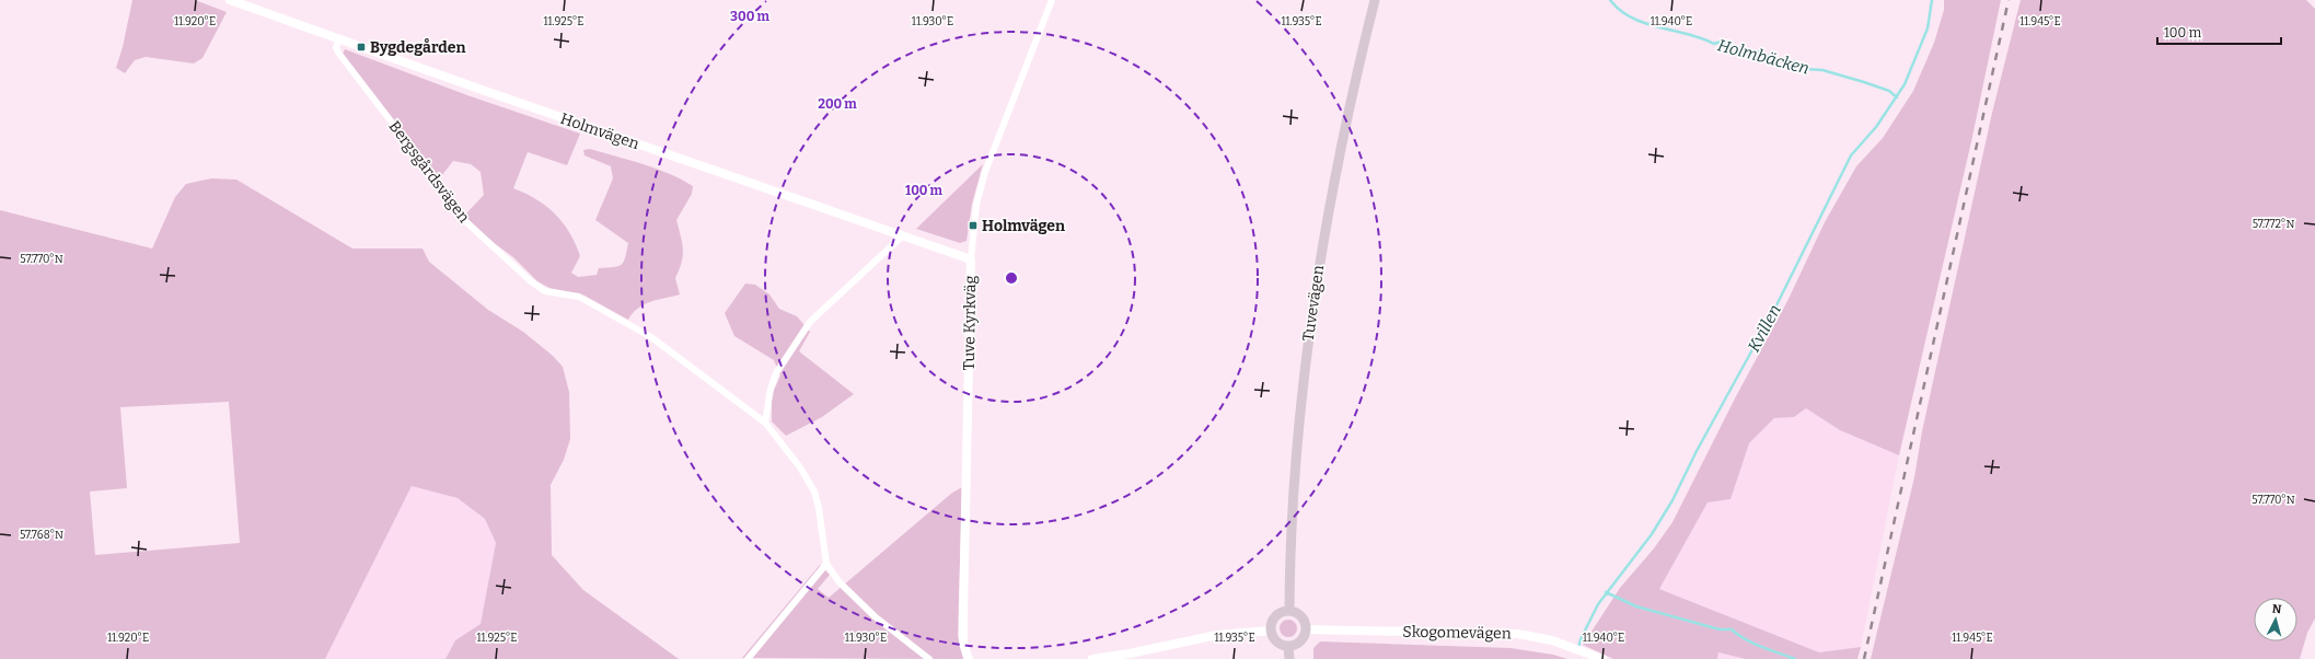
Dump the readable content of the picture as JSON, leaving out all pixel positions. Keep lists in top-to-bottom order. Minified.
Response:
{"streets":{"main road":["Tuvevägen"],"street":["Holmvägen","Bergsgårdsvägen","Tuve Kyrkväg","Skogomevägen"]},"crossings":[["Holmvägen","Bergsgårdsvägen"],["Holmvägen","Tuve Kyrkväg"],["Tuvevägen","Skogomevägen"]],"water":["Holmbäcken","Kvillen"],"places":{"transit":["Bygdegården","Holmvägen"]},"scale_bar":"100 m","north":"top","coordinates":["11.920°E","11.925°E","11.930°E","11.935°E","11.940°E","11.945°E","57.772°N","57.770°N","57.768°N"],"rings":["300 m","200 m","100 m"]}
